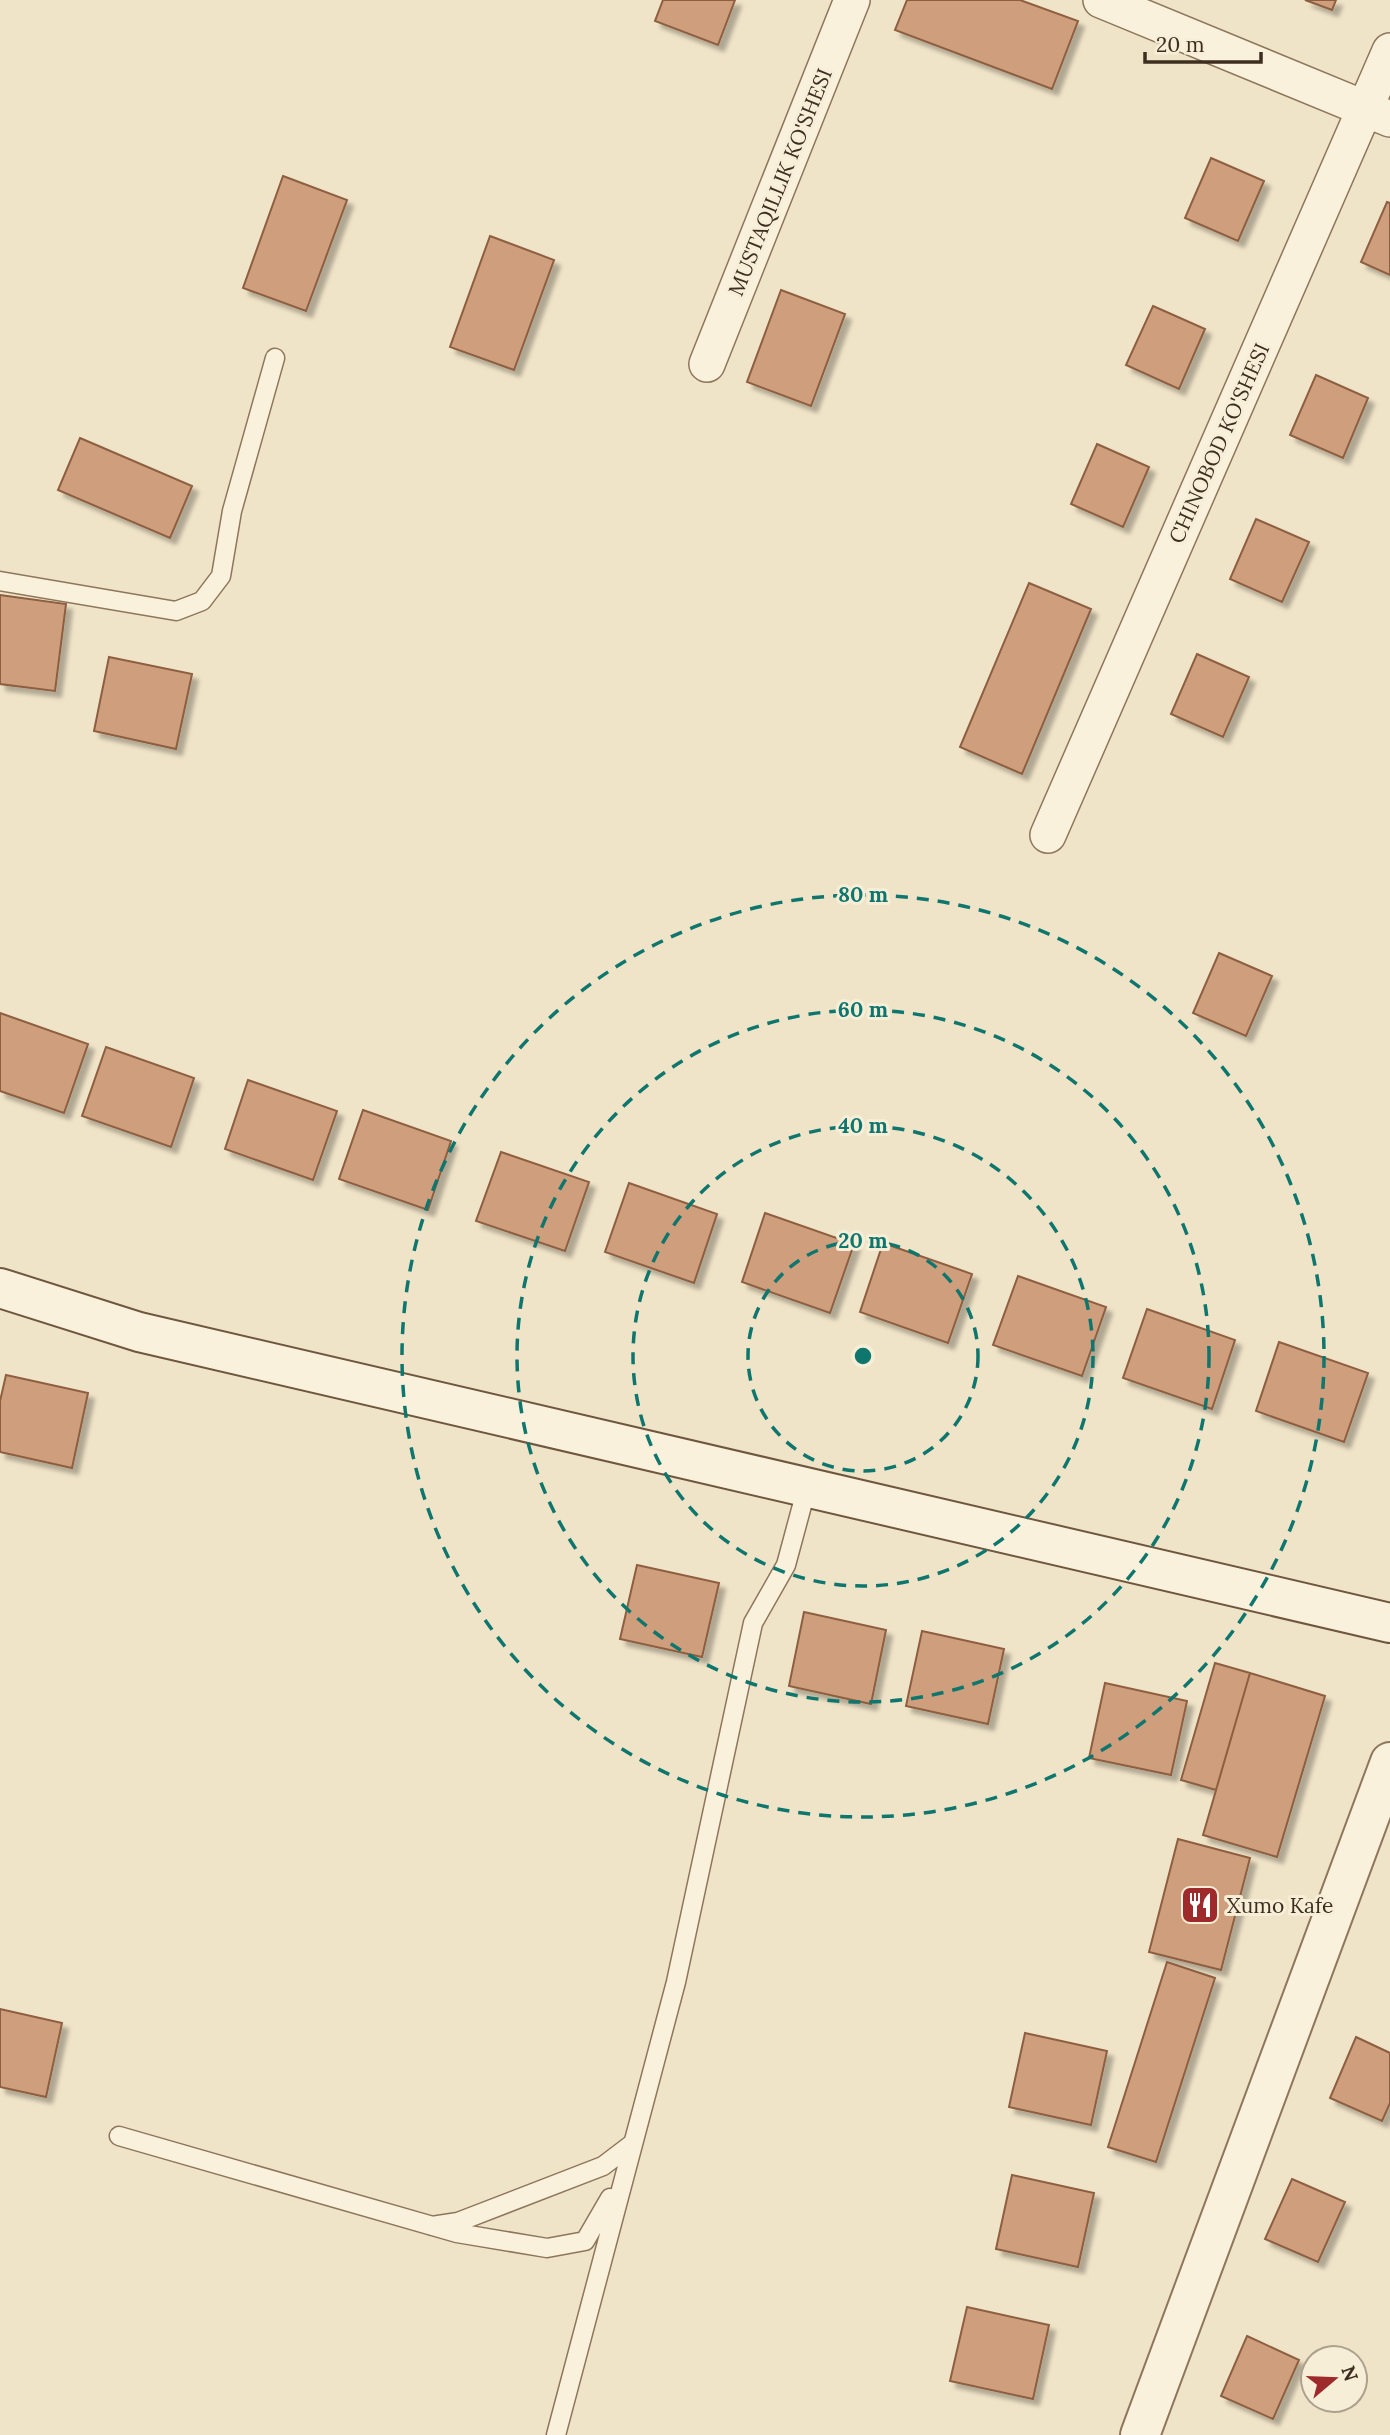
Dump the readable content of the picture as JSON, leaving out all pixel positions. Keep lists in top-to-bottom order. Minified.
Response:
{"streets":{"street":["MUSTAQILLIK KO'SHESI","CHINOBOD KO'SHESI"]},"places":{"restaurant":["Xumo Kafe"]},"scale_bar":"20 m","north":"right","rings":["80 m","60 m","40 m","20 m"]}
